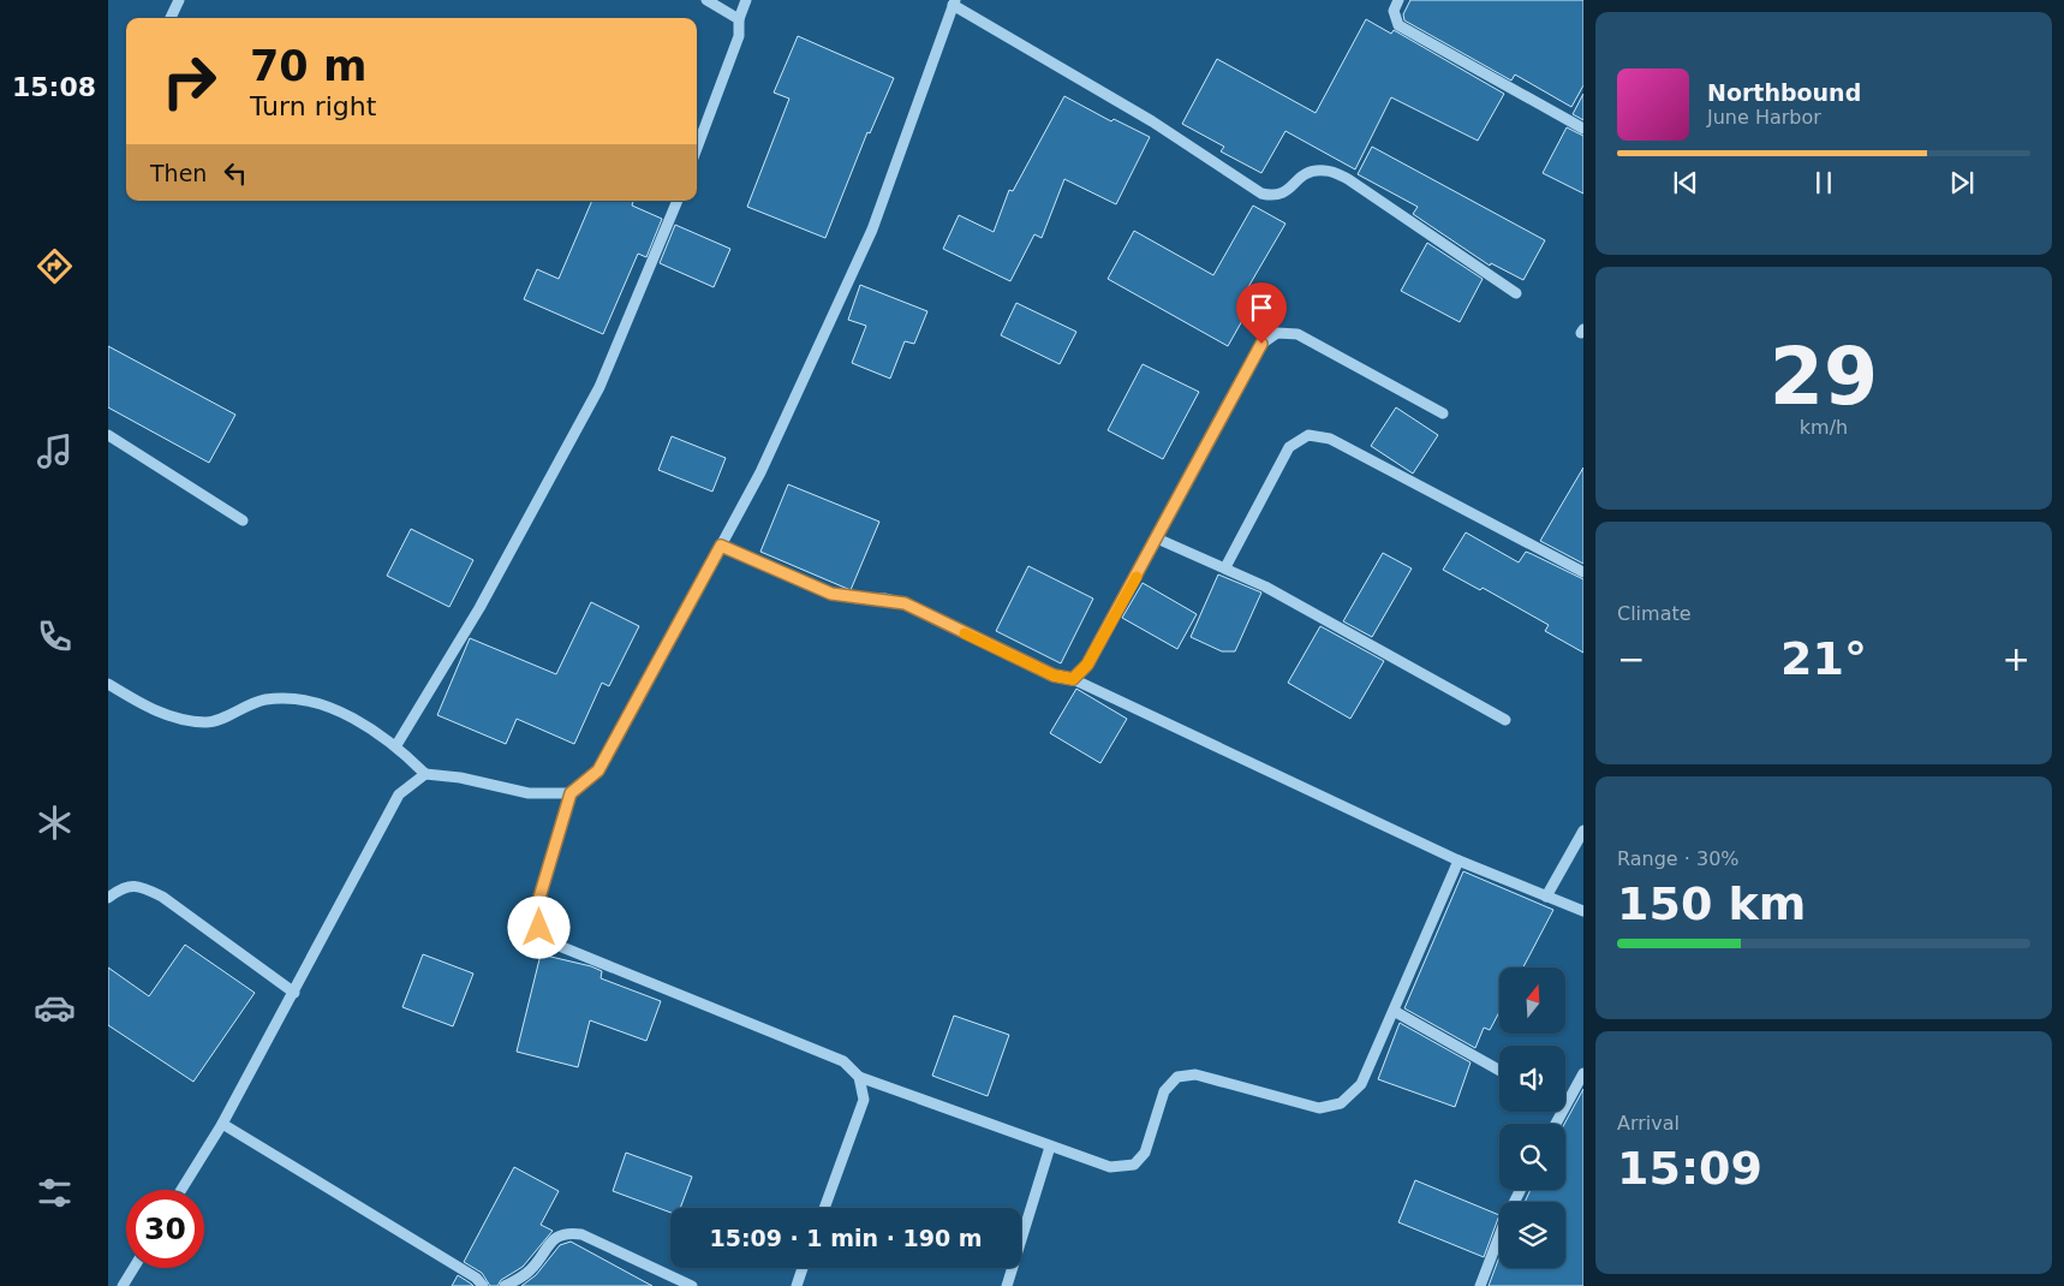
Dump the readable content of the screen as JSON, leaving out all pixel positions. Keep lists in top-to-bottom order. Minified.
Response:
{"north":"top","page":{"tabs":"15:08","turn":["70 m","Turn right"],"song":["Northbound","June Harbor"],"then":"Then","tile":[["29","km/h"],"Climate",["Range · 30%","150 km"],["Arrival","15:09"]],"heat":["−","21°","+"],"limit":"30","trip":"15:09 · 1 min · 190 m"}}
